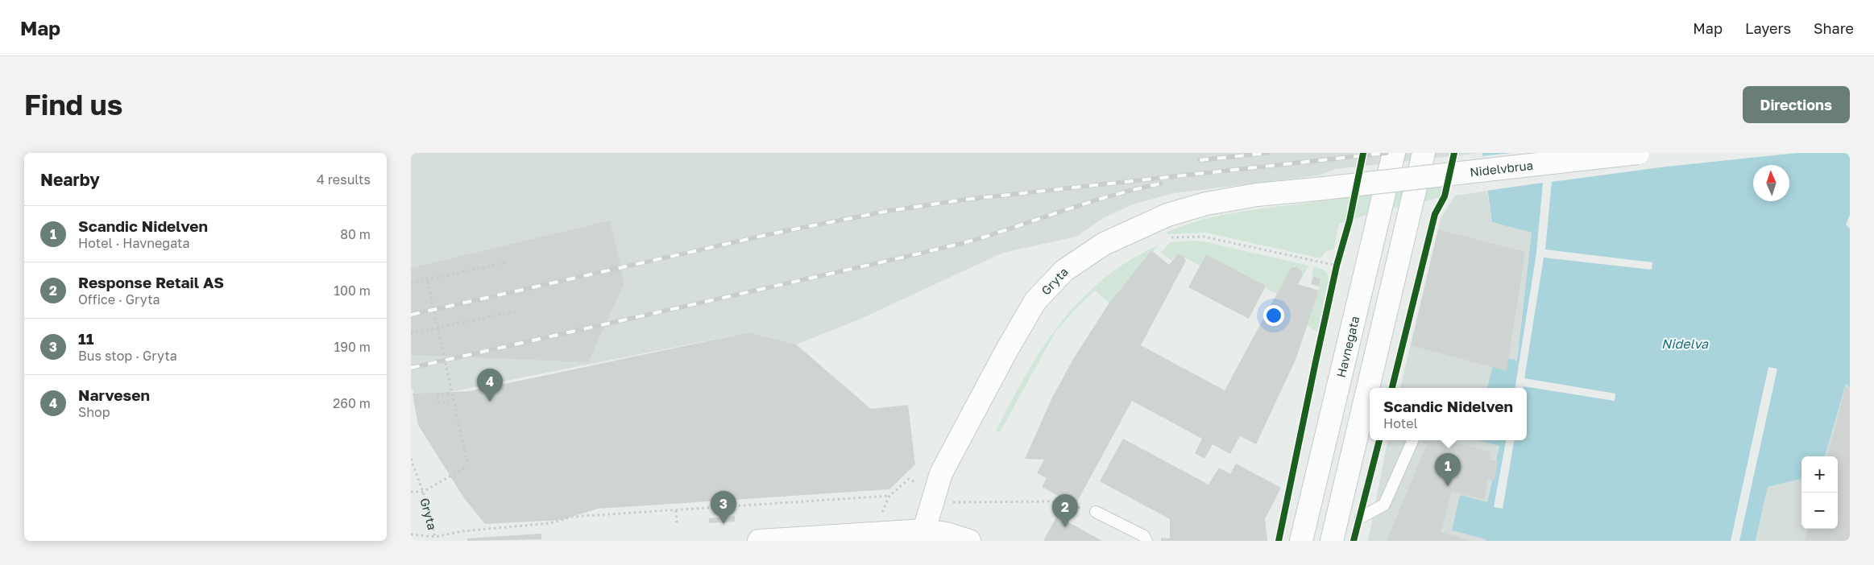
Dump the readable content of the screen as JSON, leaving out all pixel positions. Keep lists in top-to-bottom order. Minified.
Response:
{"streets":{"main road":["Nidelvbrua","Gryta","Havnegata"]},"crossings":[["Nidelvbrua","Gryta"]],"water":["Nidelva"],"north":"top","page":{"header":"Map","nav":["Map","Layers","Share"],"buttons":"Directions","title":"Find us","heading":["Nearby","4 results"],"list":[{"mark":"1","name":"Scandic Nidelven","note":"Hotel · Havnegata","value":"80 m"},{"mark":"2","name":"Response Retail AS","note":"Office · Gryta","value":"100 m"},{"mark":"3","name":"11","note":"Bus stop · Gryta","value":"190 m"},{"mark":"4","name":"Narvesen","note":"Shop","value":"260 m"}],"pins":["4","1","3","2"],"popup":["Scandic Nidelven","Hotel"],"map_buttons":["+","−"]}}
